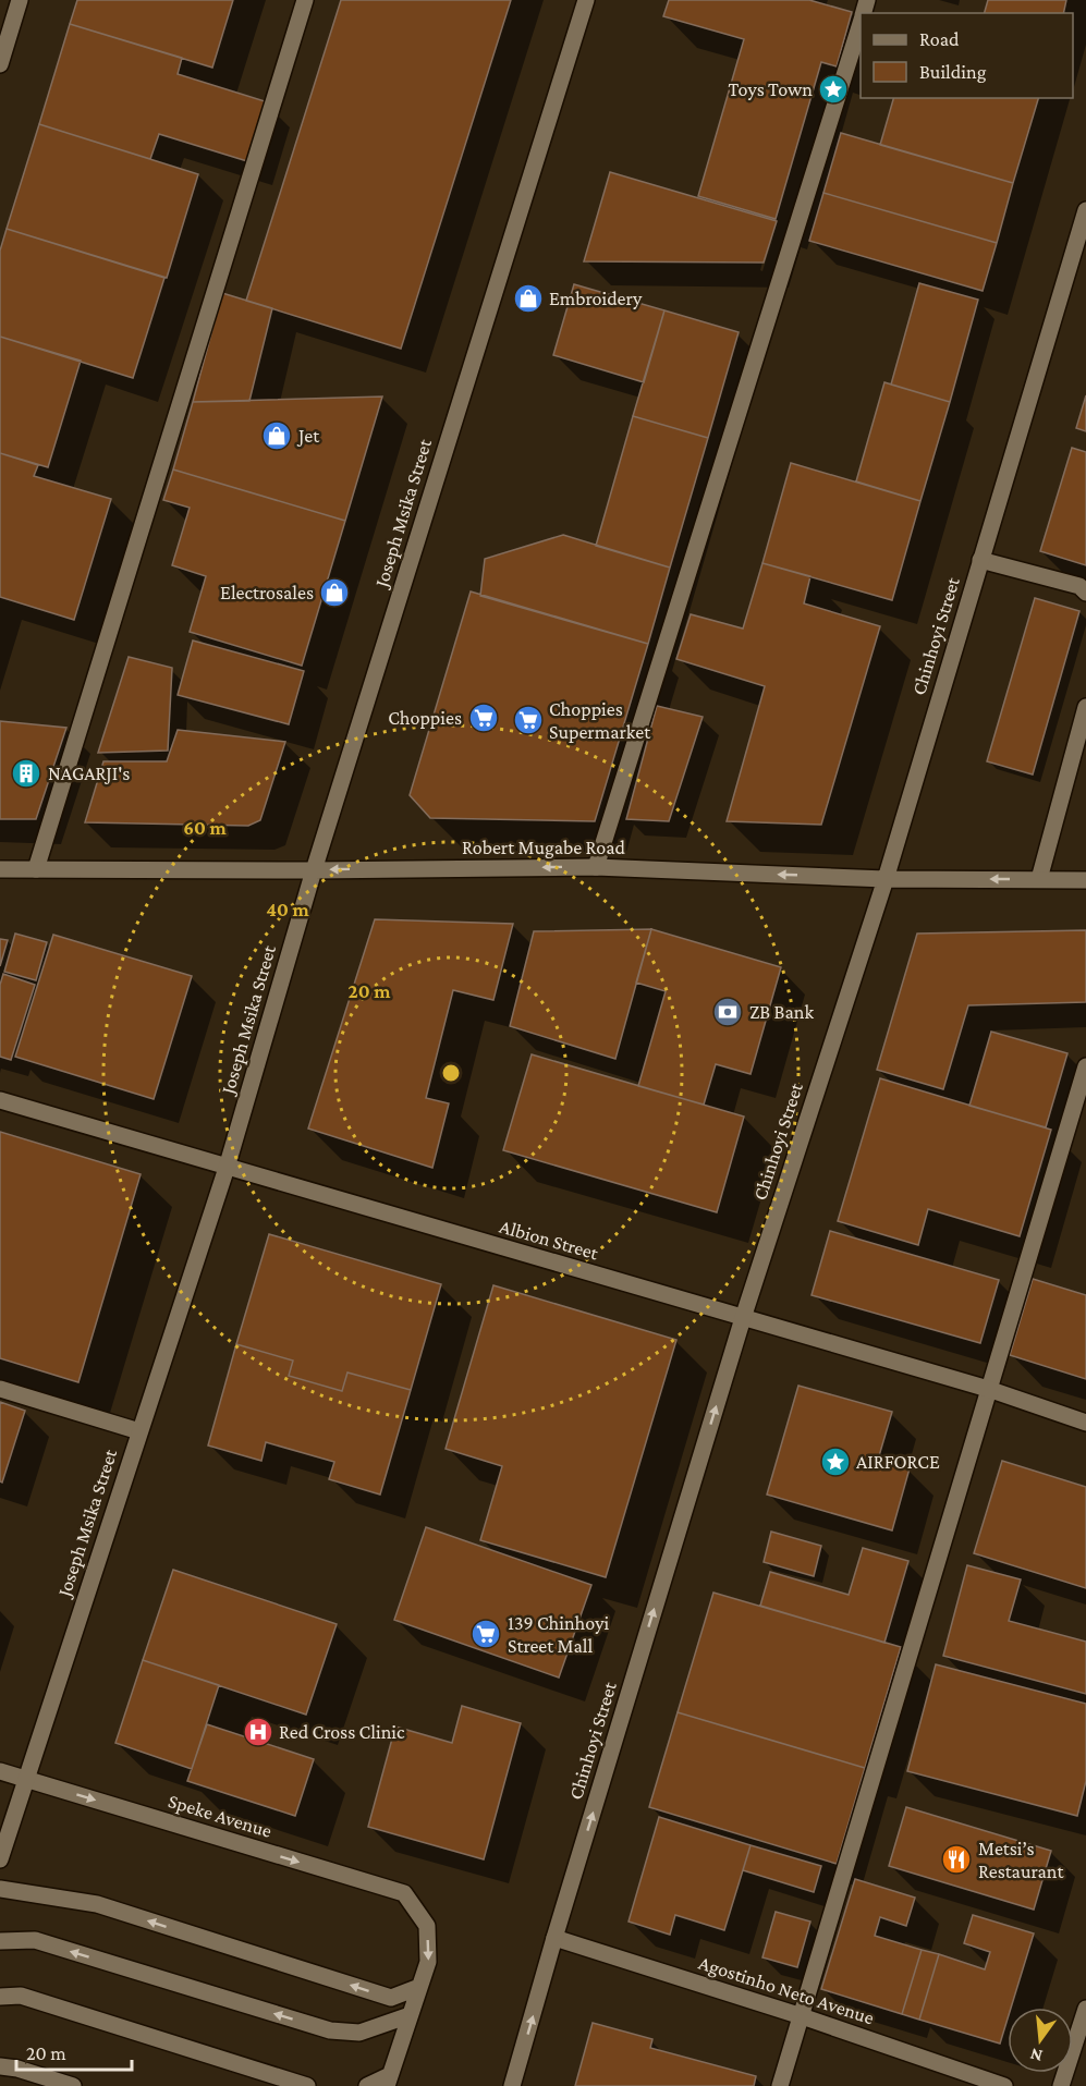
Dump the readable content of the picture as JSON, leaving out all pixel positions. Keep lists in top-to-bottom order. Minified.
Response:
{"streets":{"street":["Joseph Msika Street","Chinhoyi Street","Robert Mugabe Road","Albion Street","Speke Avenue","Agostinho Neto Avenue"]},"crossings":[["Joseph Msika Street","Robert Mugabe Road"],["Joseph Msika Street","Albion Street"],["Joseph Msika Street","Speke Avenue"],["Chinhoyi Street","Robert Mugabe Road"],["Chinhoyi Street","Albion Street"],["Chinhoyi Street","Agostinho Neto Avenue"]],"one_way":["Chinhoyi Street","Robert Mugabe Road"],"places":{"place":["Toys Town","AIRFORCE"],"shop":["Embroidery","Jet","Electrosales"],"supermarket":["Choppies","Choppies Supermarket","139 Chinhoyi Street Mall"],"building":["NAGARJI's"],"bank":["ZB Bank"],"hospital":["Red Cross Clinic"],"restaurant":["Metsi’s Restaurant"]},"legend":["Road","Building"],"scale_bar":"20 m","north":"bottom","rings":["60 m","40 m","20 m"]}
